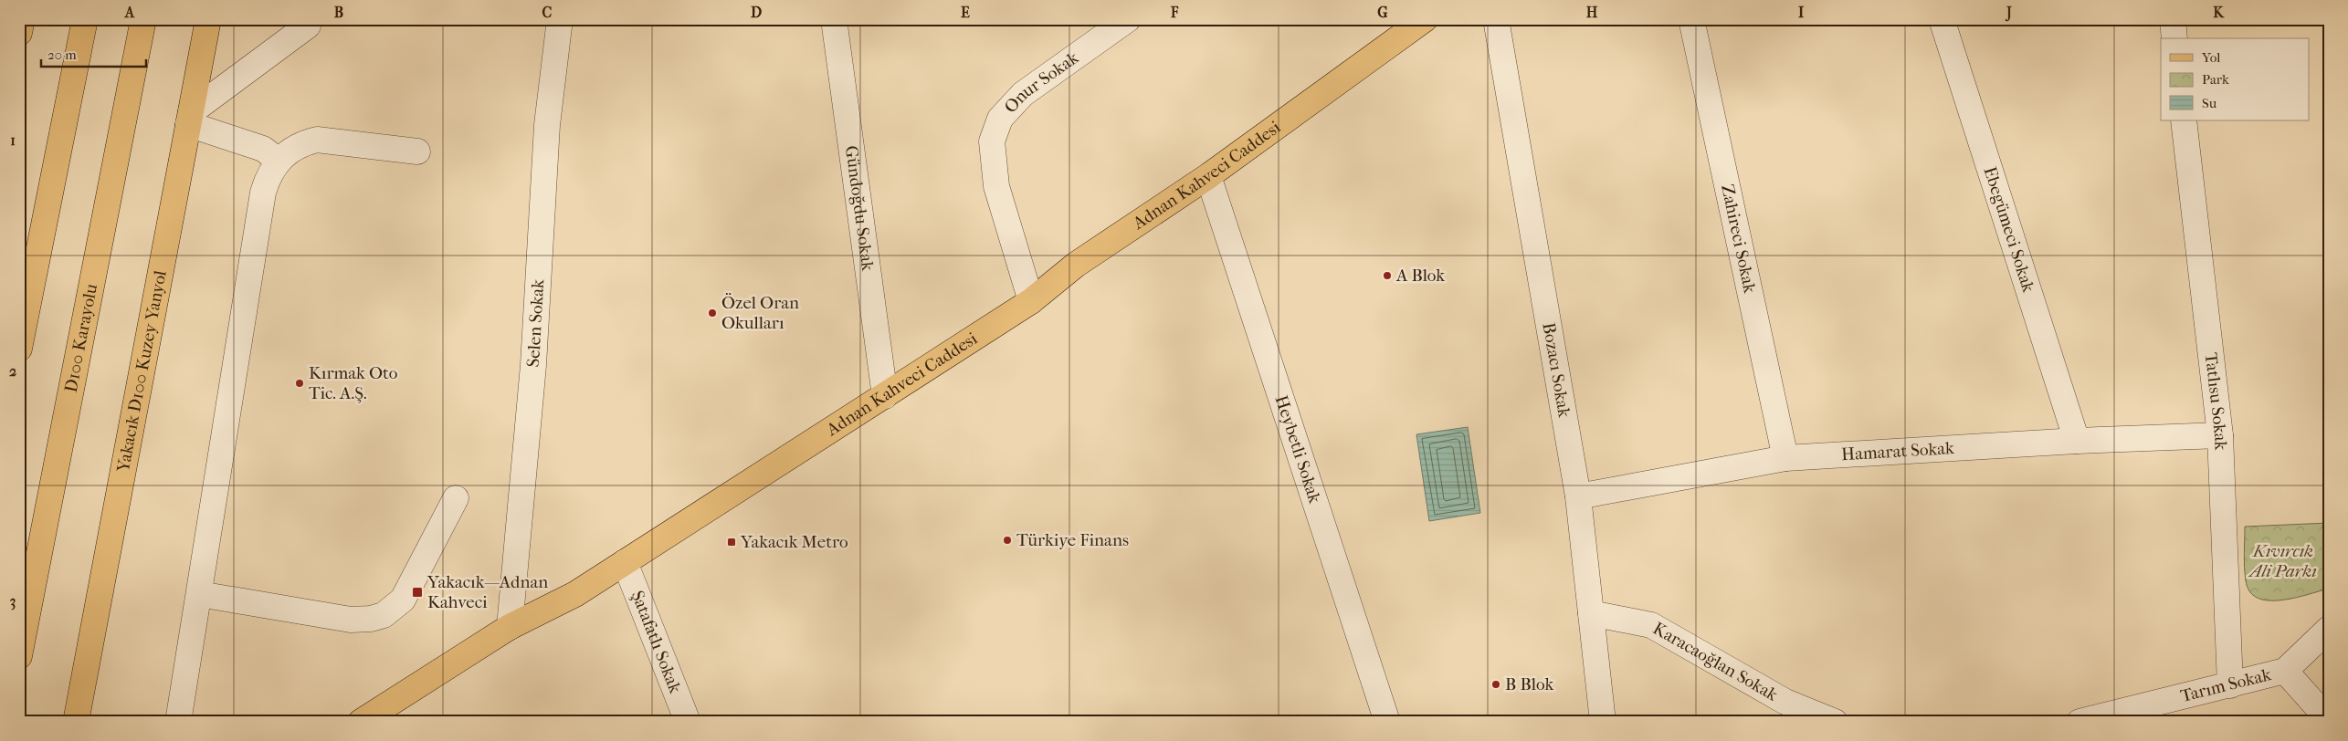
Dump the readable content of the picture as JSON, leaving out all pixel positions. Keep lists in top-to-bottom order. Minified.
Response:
{"streets":{"main road":["Adnan Kahveci Caddesi","D100 Karayolu","Yakacık D100 Kuzey Yanyol"],"street":["Onur Sokak","Gündoğdu Sokak","Ebegümeci Sokak","Zahireci Sokak","Selen Sokak","Bozacı Sokak","Tatlısu Sokak","Heybetli Sokak","Hamarat Sokak","Şatafatlı Sokak","Karacaoğlan Sokak","Tarım Sokak"]},"crossings":[["Onur Sokak","Adnan Kahveci Caddesi"],["Adnan Kahveci Caddesi","Gündoğdu Sokak"],["Adnan Kahveci Caddesi","Selen Sokak"],["Adnan Kahveci Caddesi","Heybetli Sokak"],["Adnan Kahveci Caddesi","Şatafatlı Sokak"],["Ebegümeci Sokak","Hamarat Sokak"],["Zahireci Sokak","Hamarat Sokak"],["Bozacı Sokak","Hamarat Sokak"],["Bozacı Sokak","Karacaoğlan Sokak"],["Tatlısu Sokak","Hamarat Sokak"],["Tatlısu Sokak","Tarım Sokak"]],"parks":["Kıvırcık Ali Parkı"],"places":{"other":["A Blok","Özel Oran Okulları","Kırmak Oto Tic. A.Ş.","Türkiye Finans","B Blok"],"transit":["Yakacık Metro","Yakacık—Adnan Kahveci"]},"legend":["Yol","Park","Su"],"scale_bar":"20 m","grid":{"columns":["A","B","C","D","E","F","G","H","I","J","K"],"rows":["1","2","3"]}}
